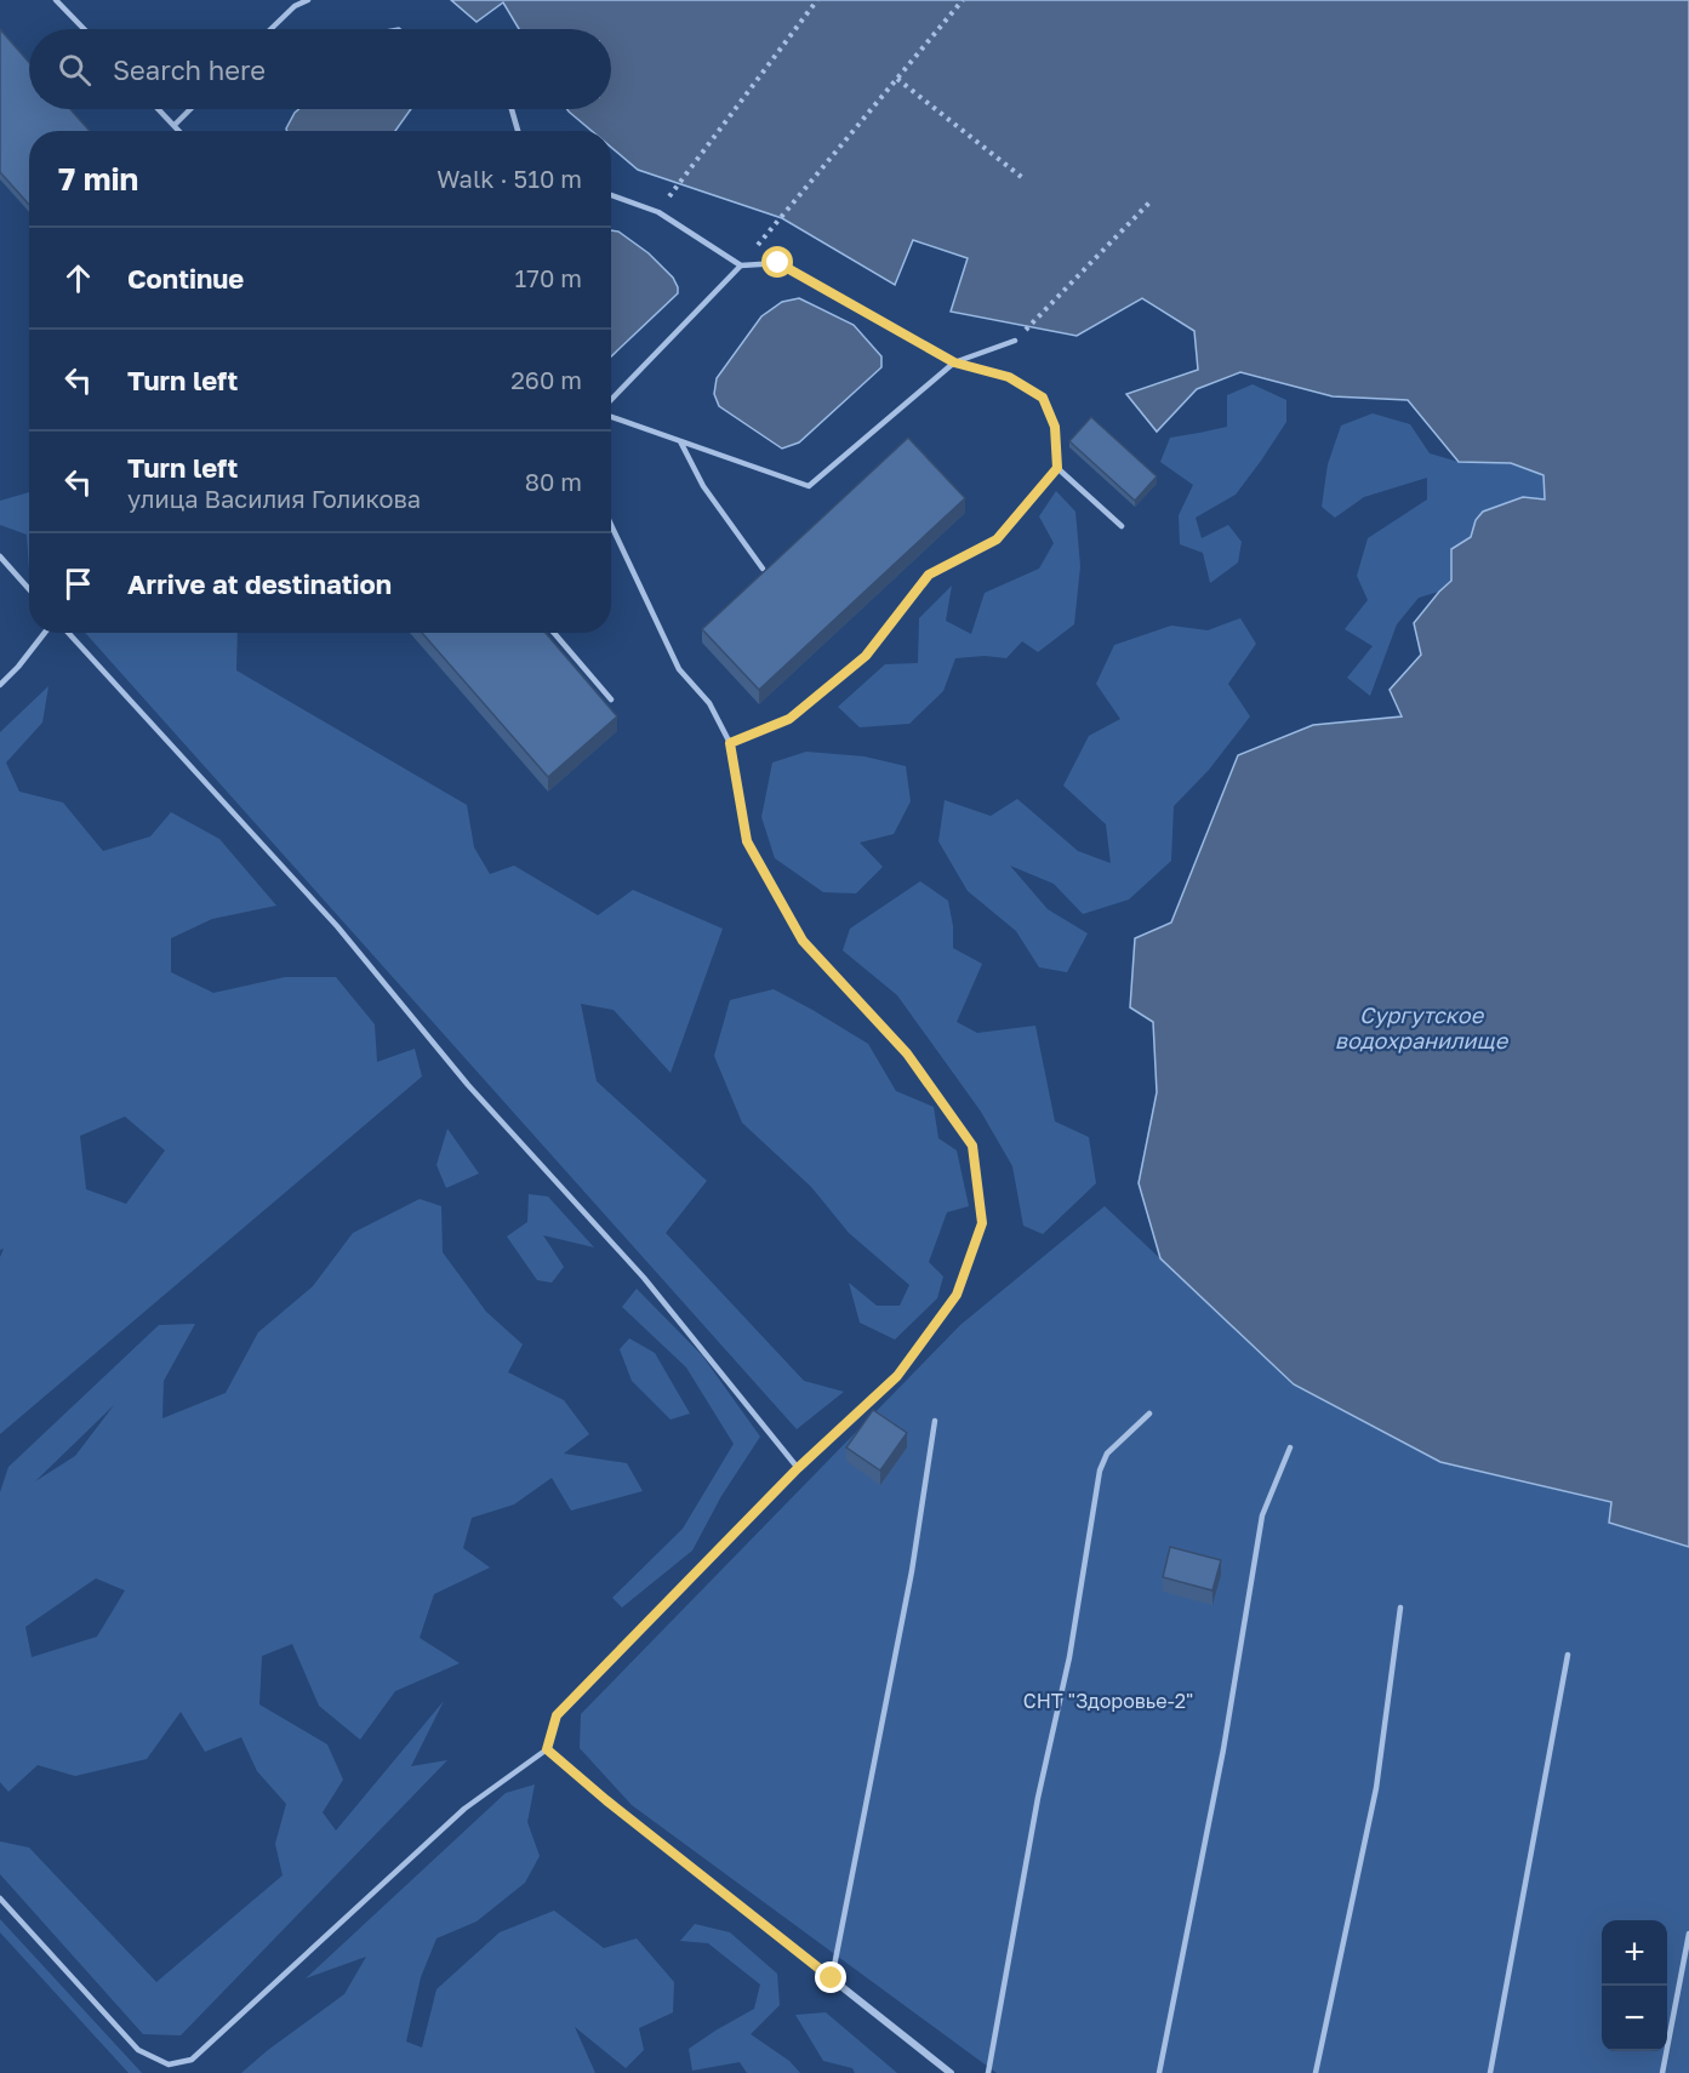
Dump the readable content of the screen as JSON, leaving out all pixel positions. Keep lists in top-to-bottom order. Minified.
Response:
{"water":["Сургутское водохранилище"],"parks":["СНТ \"Здоровье-2\""],"page":{"search":"Search here","heading":["7 min","Walk · 510 m"],"list":[["Continue","170 m"],["Turn left","260 m"],["Turn left","улица Василия Голикова","80 m"],"Arrive at destination"],"map_buttons":["+","−"]}}
